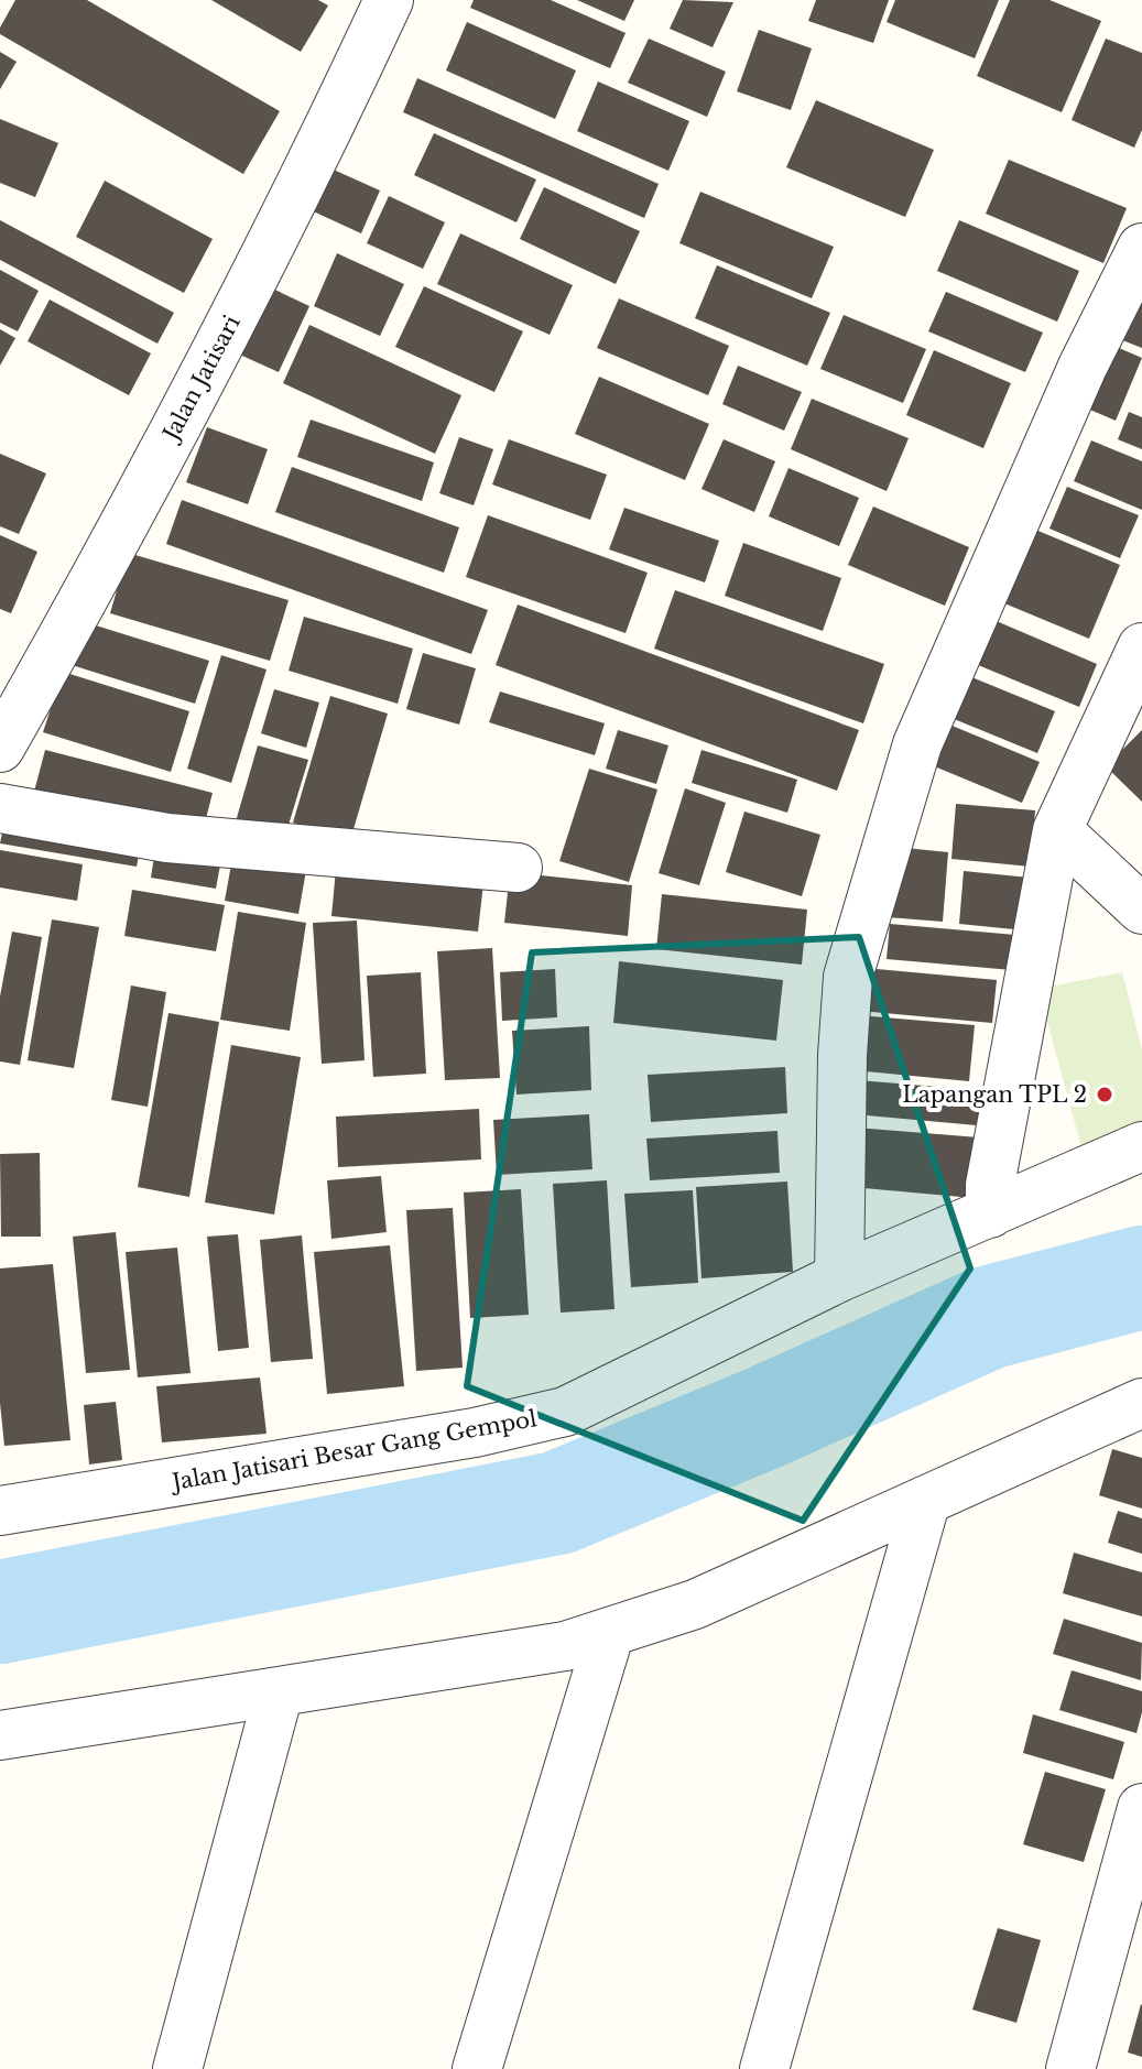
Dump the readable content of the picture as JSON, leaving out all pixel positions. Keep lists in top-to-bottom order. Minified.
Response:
{"streets":{"street":["Jalan Jatisari","Jalan Jatisari Besar Gang Gempol"]},"places":["Lapangan TPL 2"]}
